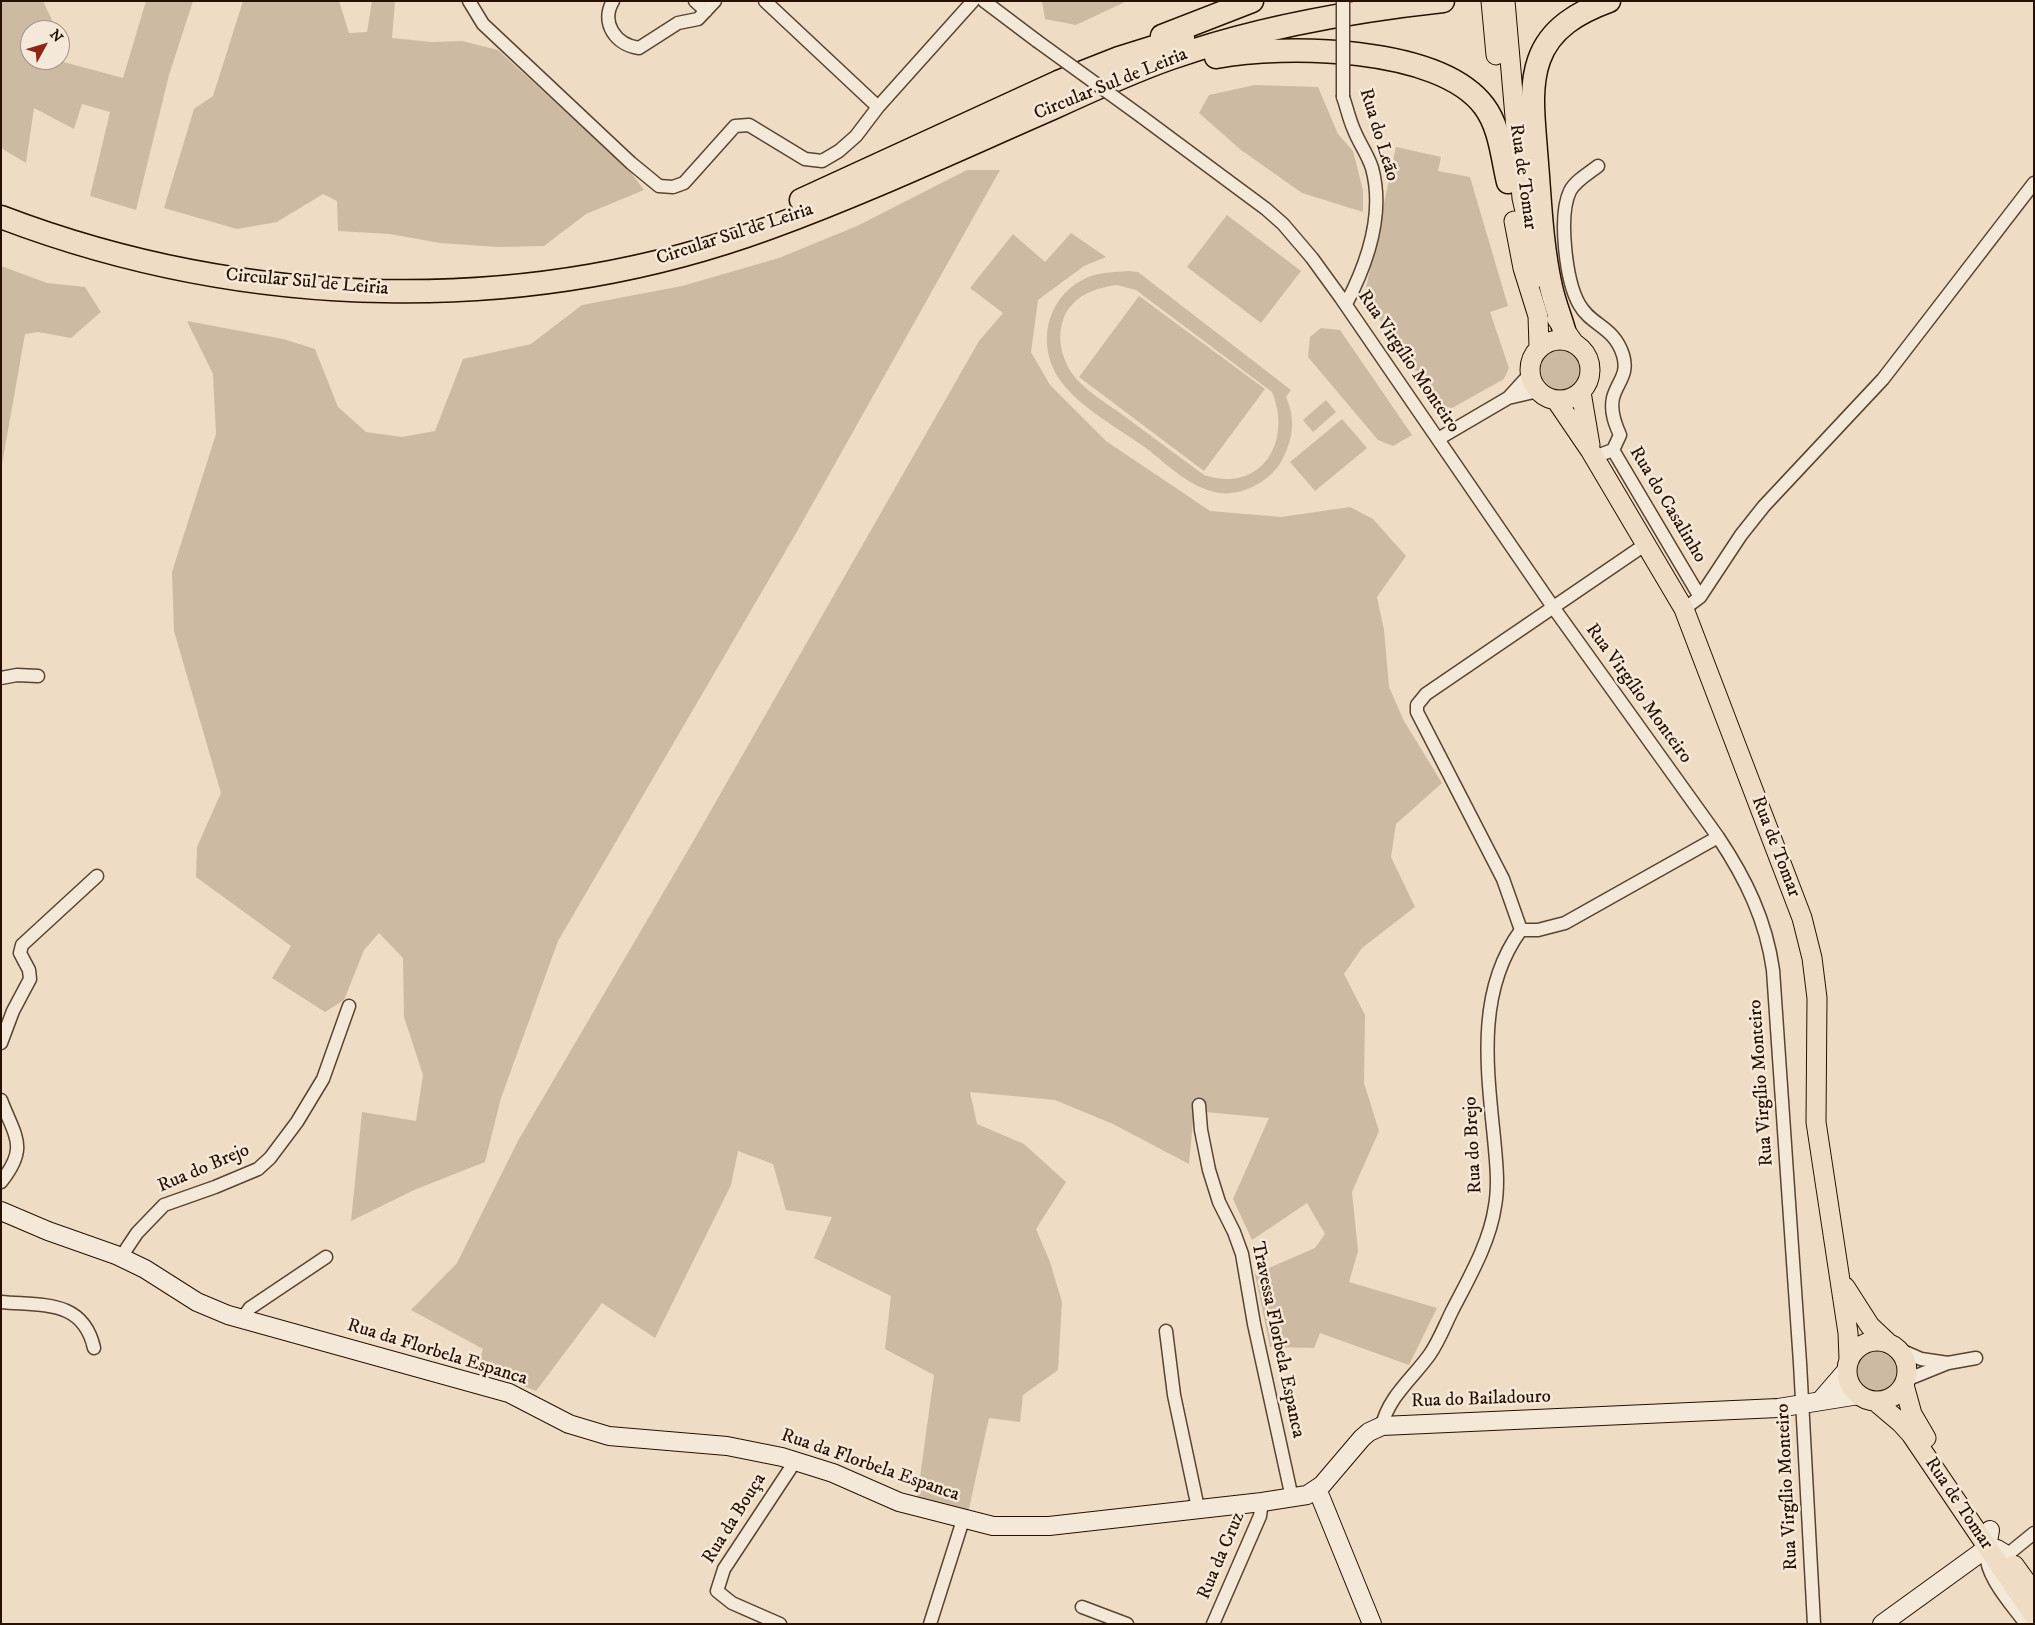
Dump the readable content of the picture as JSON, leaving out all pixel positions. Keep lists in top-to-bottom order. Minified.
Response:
{"streets":{"highway":["Circular Sul de Leiria"],"main road":["Rua de Tomar"],"street":["Rua do Leão","Rua Virgílio Monteiro","Rua do Casalinho","Rua do Brejo","Travessa Florbela Espanca","Rua da Florbela Espanca","Rua do Bailadouro","Rua da Bouça","Rua da Cruz"]},"crossings":[["Rua do Leão","Rua Virgílio Monteiro"],["Rua de Tomar","Rua do Casalinho"],["Rua de Tomar","Rua do Bailadouro"],["Rua Virgílio Monteiro","Rua do Bailadouro"],["Rua do Brejo","Rua da Florbela Espanca"],["Rua do Brejo","Rua do Bailadouro"],["Travessa Florbela Espanca","Rua da Florbela Espanca"],["Rua da Florbela Espanca","Rua do Bailadouro"],["Rua da Florbela Espanca","Rua da Bouça"],["Rua da Florbela Espanca","Rua da Cruz"]],"north":"top right"}
